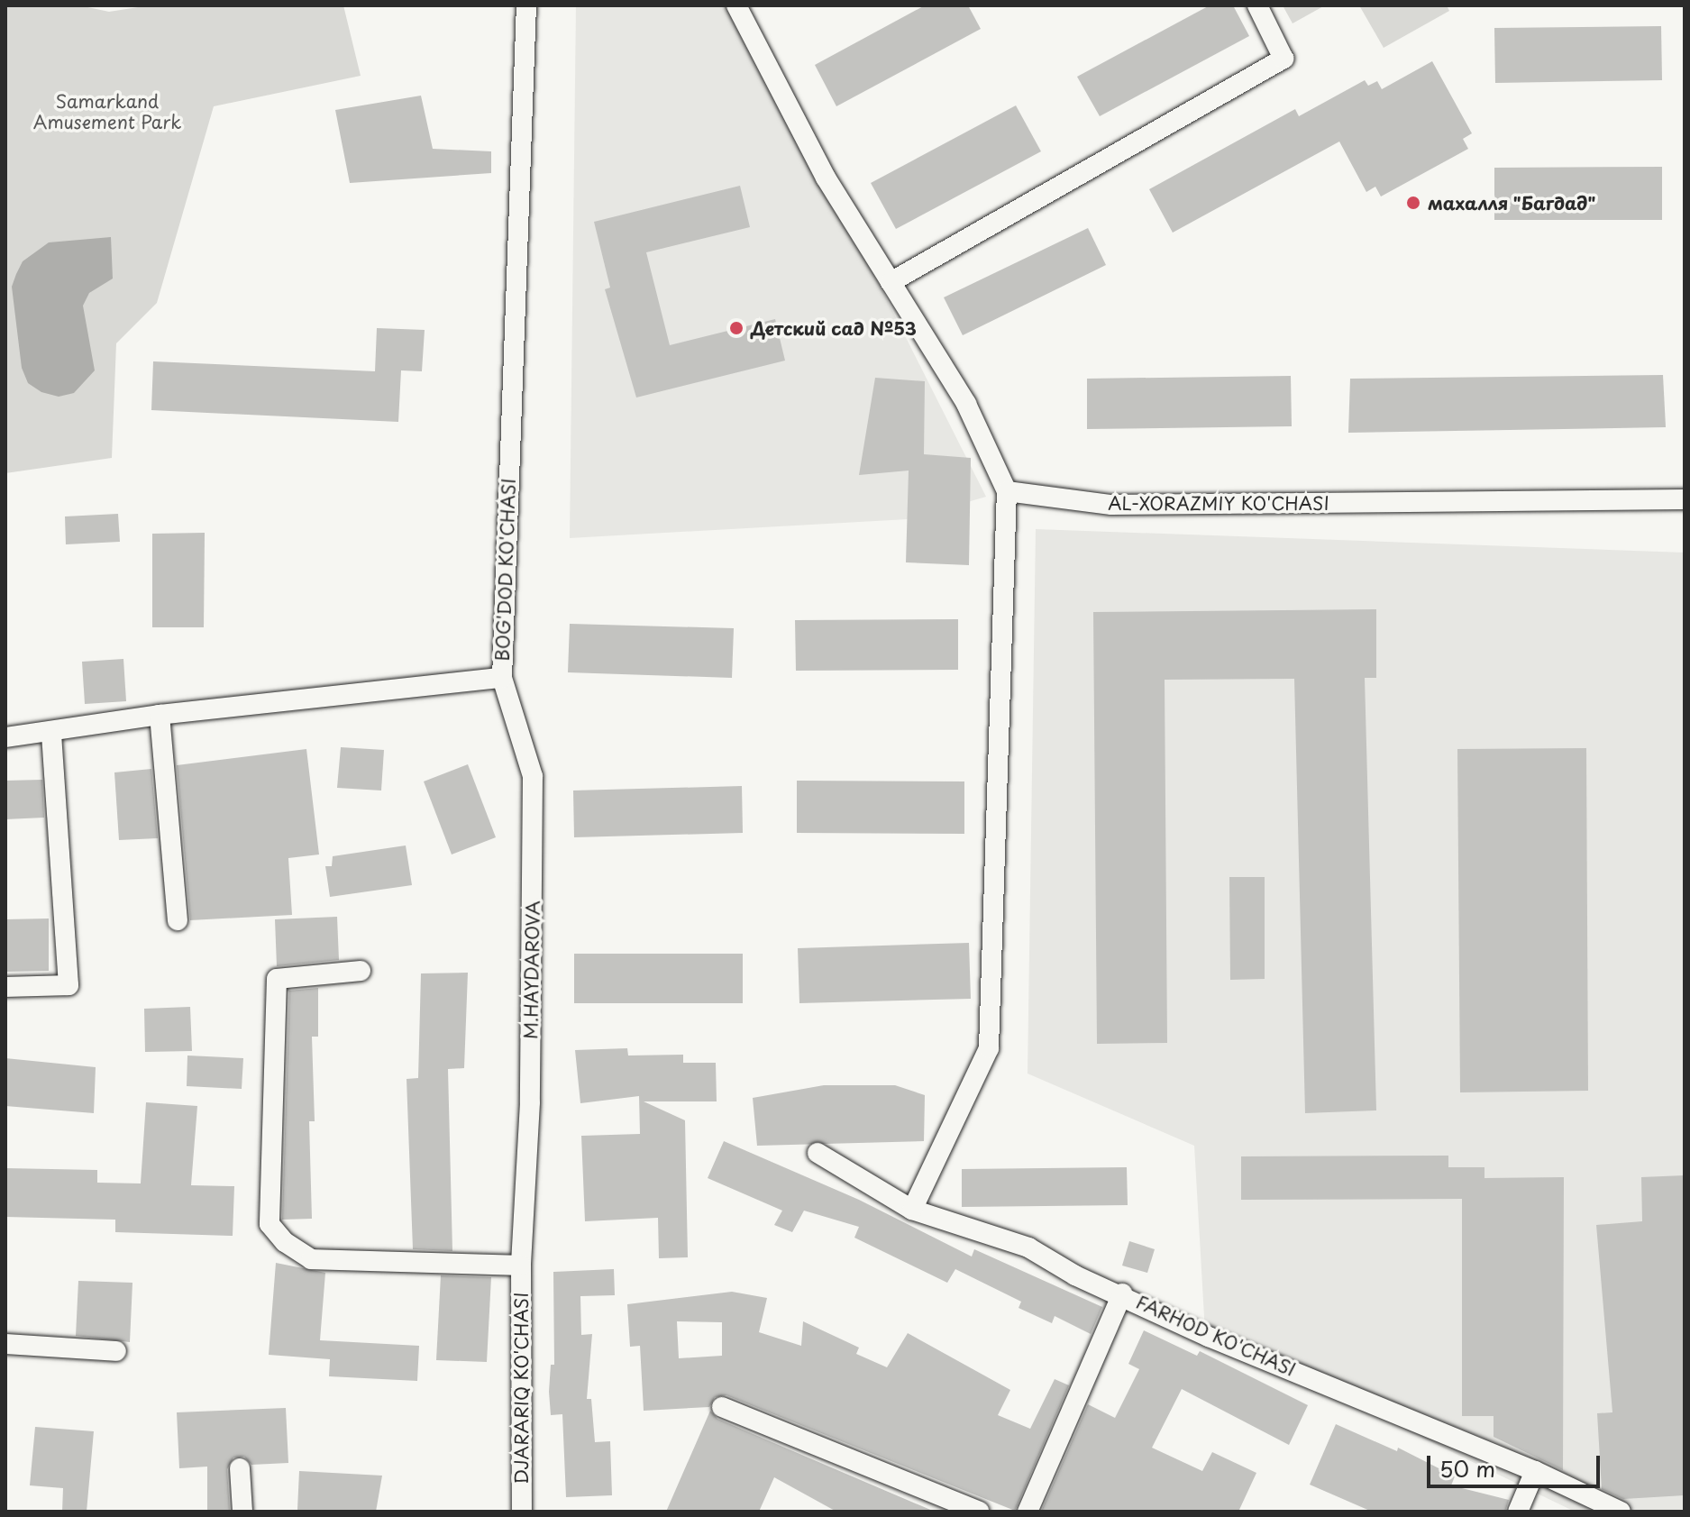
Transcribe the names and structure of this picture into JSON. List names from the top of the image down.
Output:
{
  "streets": {
    "street": [
      "AL-XORAZMIY KO'CHASI",
      "BOG'DOD KO'CHASI",
      "M.HAYDAROVA",
      "FARHOD KO'CHASI",
      "DJARARIQ KO'CHASI"
    ]
  },
  "crossings": [
    ["BOG'DOD KO'CHASI", "M.HAYDAROVA"],
    ["M.HAYDAROVA", "DJARARIQ KO'CHASI"]
  ],
  "parks": ["Samarkand Amusement Park"],
  "places": ["махалля \"Багдад\"", "Детский сад №53"],
  "scale_bar": "50 m"
}
